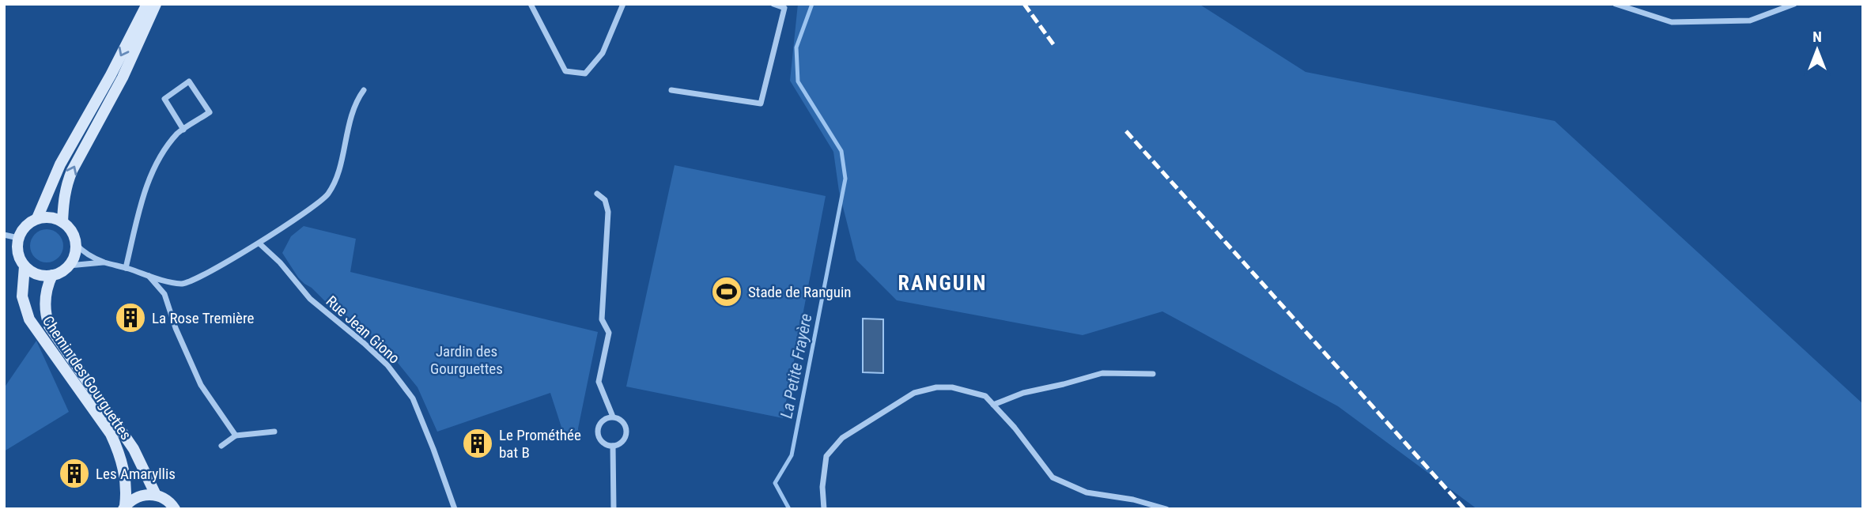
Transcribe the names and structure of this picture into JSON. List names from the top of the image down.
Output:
{
  "streets": {
    "main road": ["Chemin des Gourguettes"],
    "street": ["Rue Jean Giono"]
  },
  "districts": ["RANGUIN"],
  "water": ["La Petite Frayère"],
  "parks": ["Jardin des Gourguettes"],
  "places": {
    "sports": ["Stade de Ranguin"],
    "building": ["La Rose Tremière", "Le Prométhée bat B", "Les Amaryllis"]
  },
  "north": "top"
}
